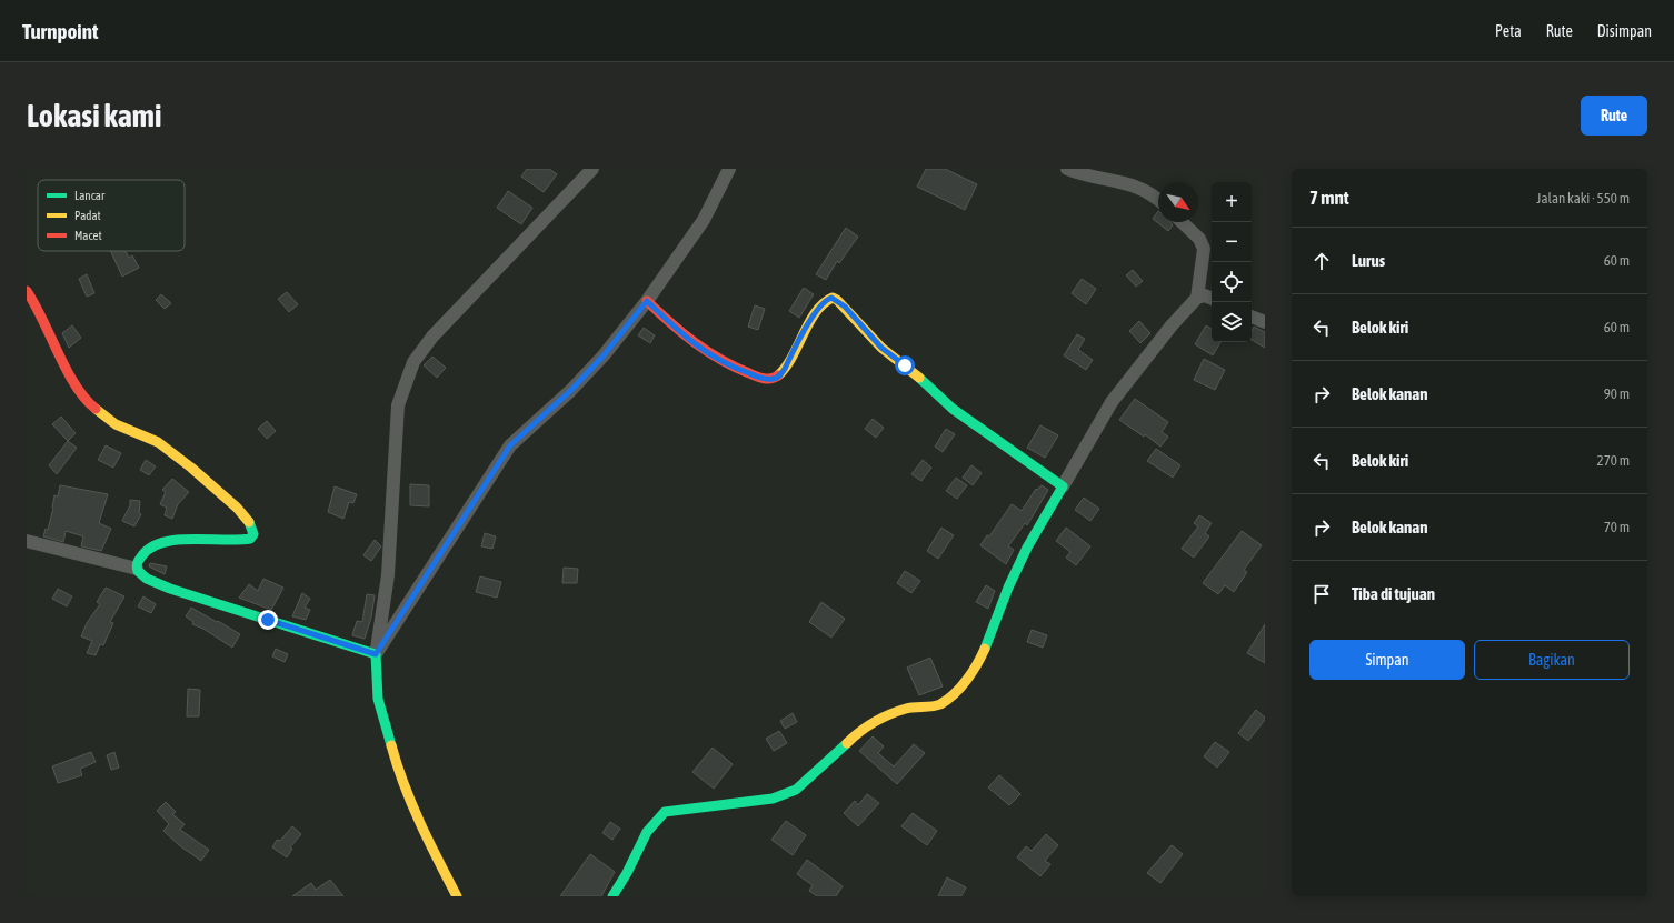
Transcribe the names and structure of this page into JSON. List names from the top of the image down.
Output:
{
  "legend": ["Lancar", "Padat", "Macet"],
  "north": "bottom right",
  "page": {
    "header": "Turnpoint",
    "nav": ["Peta", "Rute", "Disimpan"],
    "buttons": [
      "Rute",
      ["Simpan", "Bagikan"]
    ],
    "title": "Lokasi kami",
    "heading": ["7 mnt", "Jalan kaki · 550 m"],
    "map_buttons": ["+", "−"],
    "list": [
      ["Lurus", "60 m"],
      ["Belok kiri", "60 m"],
      ["Belok kanan", "90 m"],
      ["Belok kiri", "270 m"],
      ["Belok kanan", "70 m"],
      "Tiba di tujuan"
    ]
  }
}
